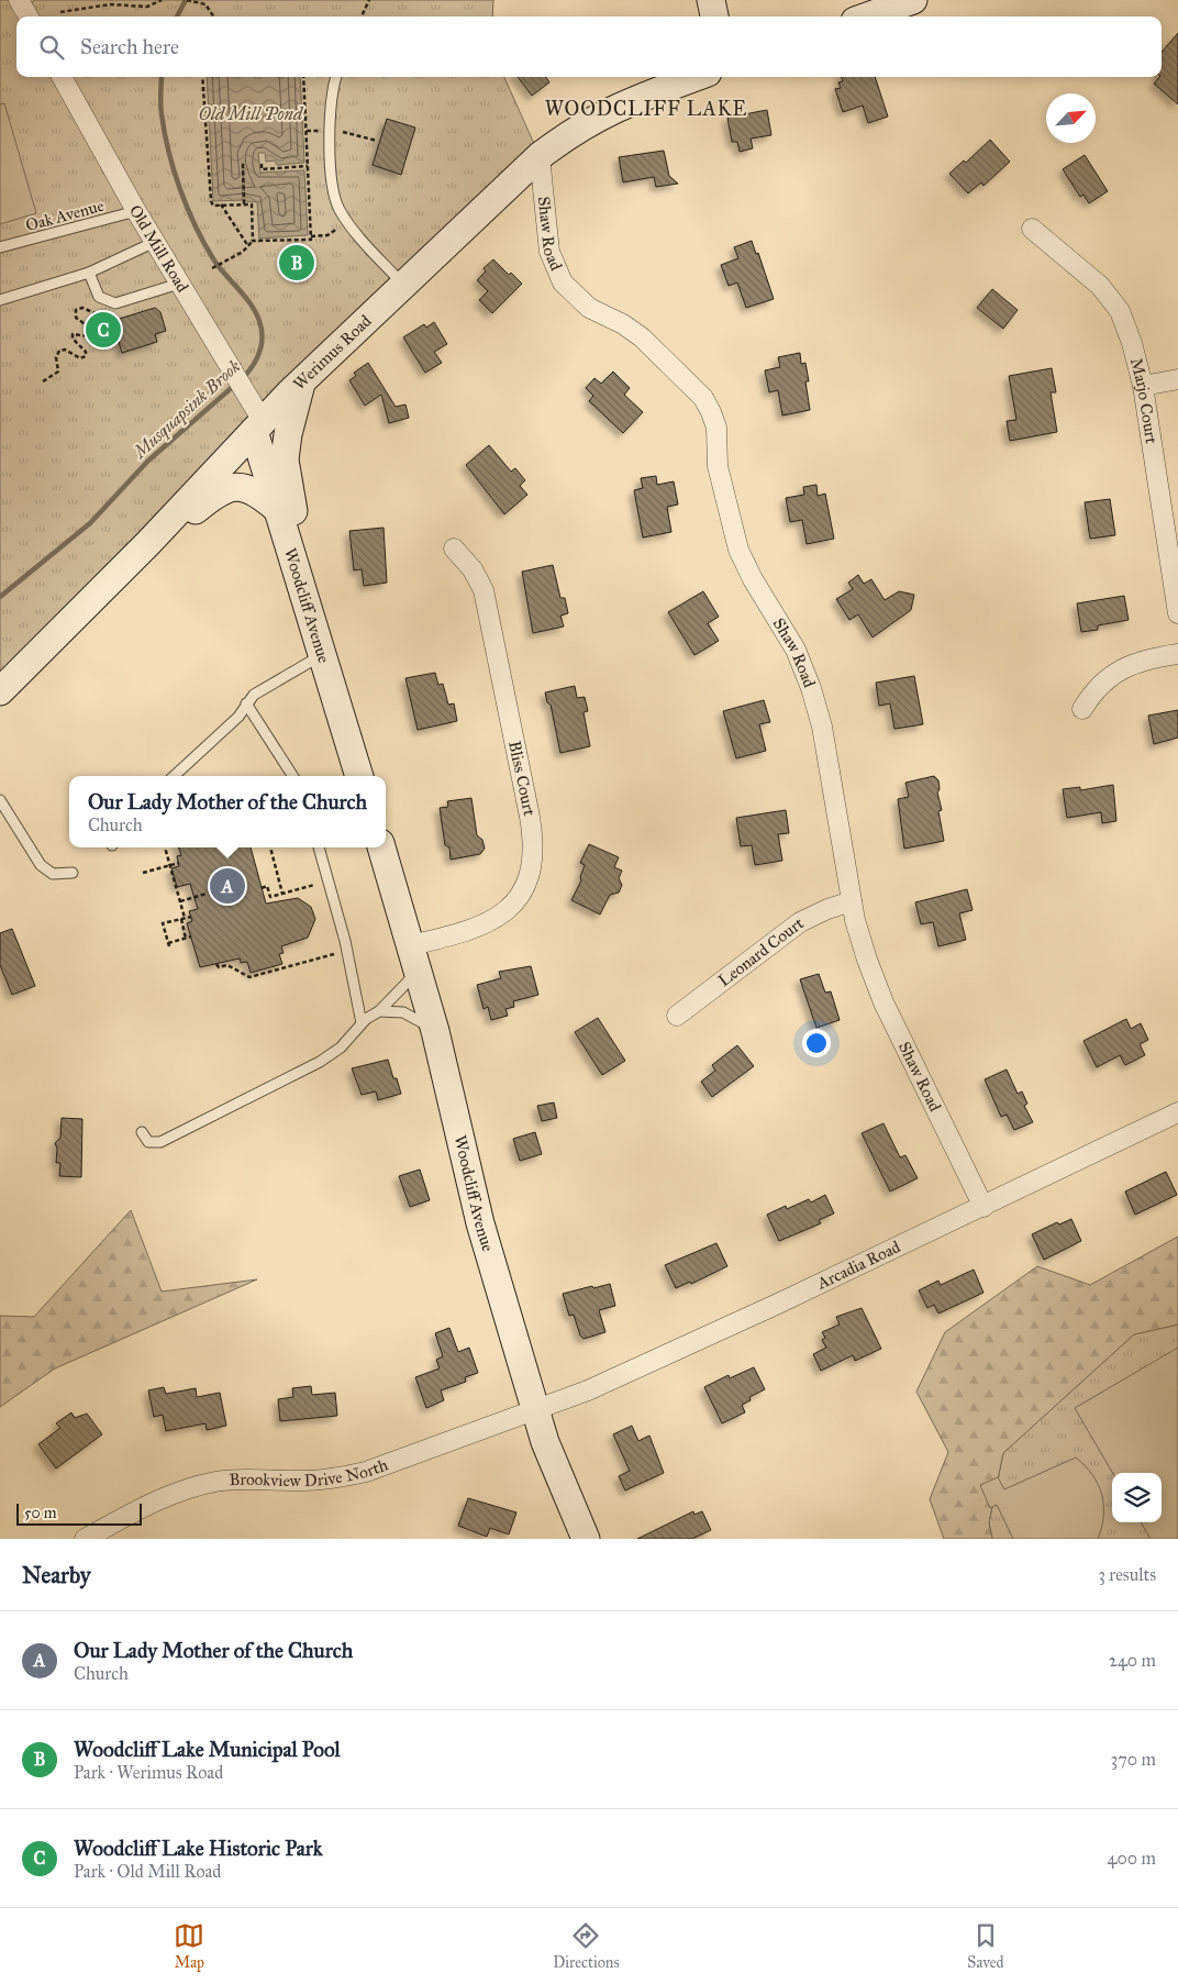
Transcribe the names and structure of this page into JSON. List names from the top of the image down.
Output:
{
  "streets": {
    "main road": ["Werimus Road", "Woodcliff Avenue"],
    "street": [
      "Shaw Road",
      "Old Mill Road",
      "Marjo Court",
      "Bliss Court",
      "Leonard Court",
      "Arcadia Road",
      "Brookview Drive North"
    ],
    "lane": ["Oak Avenue"]
  },
  "crossings": [
    ["Oak Avenue", "Old Mill Road"],
    ["Shaw Road", "Werimus Road"],
    ["Shaw Road", "Leonard Court"],
    ["Shaw Road", "Arcadia Road"],
    ["Old Mill Road", "Werimus Road"],
    ["Old Mill Road", "Woodcliff Avenue"],
    ["Werimus Road", "Woodcliff Avenue"],
    ["Woodcliff Avenue", "Bliss Court"],
    ["Woodcliff Avenue", "Arcadia Road"],
    ["Woodcliff Avenue", "Brookview Drive North"],
    ["Arcadia Road", "Brookview Drive North"]
  ],
  "districts": ["WOODCLIFF LAKE"],
  "water": ["Old Mill Pond", "Musquapsink Brook"],
  "scale_bar": "50 m",
  "north": "top right",
  "page": {
    "search": "Search here",
    "pins": ["B", "C", "A"],
    "popup": ["Our Lady Mother of the Church", "Church"],
    "scale": "50 m",
    "heading": ["Nearby", "3 results"],
    "list": [
      {
        "mark": "A",
        "name": "Our Lady Mother of the Church",
        "note": "Church",
        "value": "240 m"
      },
      {
        "mark": "B",
        "name": "Woodcliff Lake Municipal Pool",
        "note": "Park · Werimus Road",
        "value": "370 m"
      },
      {
        "mark": "C",
        "name": "Woodcliff Lake Historic Park",
        "note": "Park · Old Mill Road",
        "value": "400 m"
      }
    ],
    "nav": ["Map", "Directions", "Saved"]
  }
}
